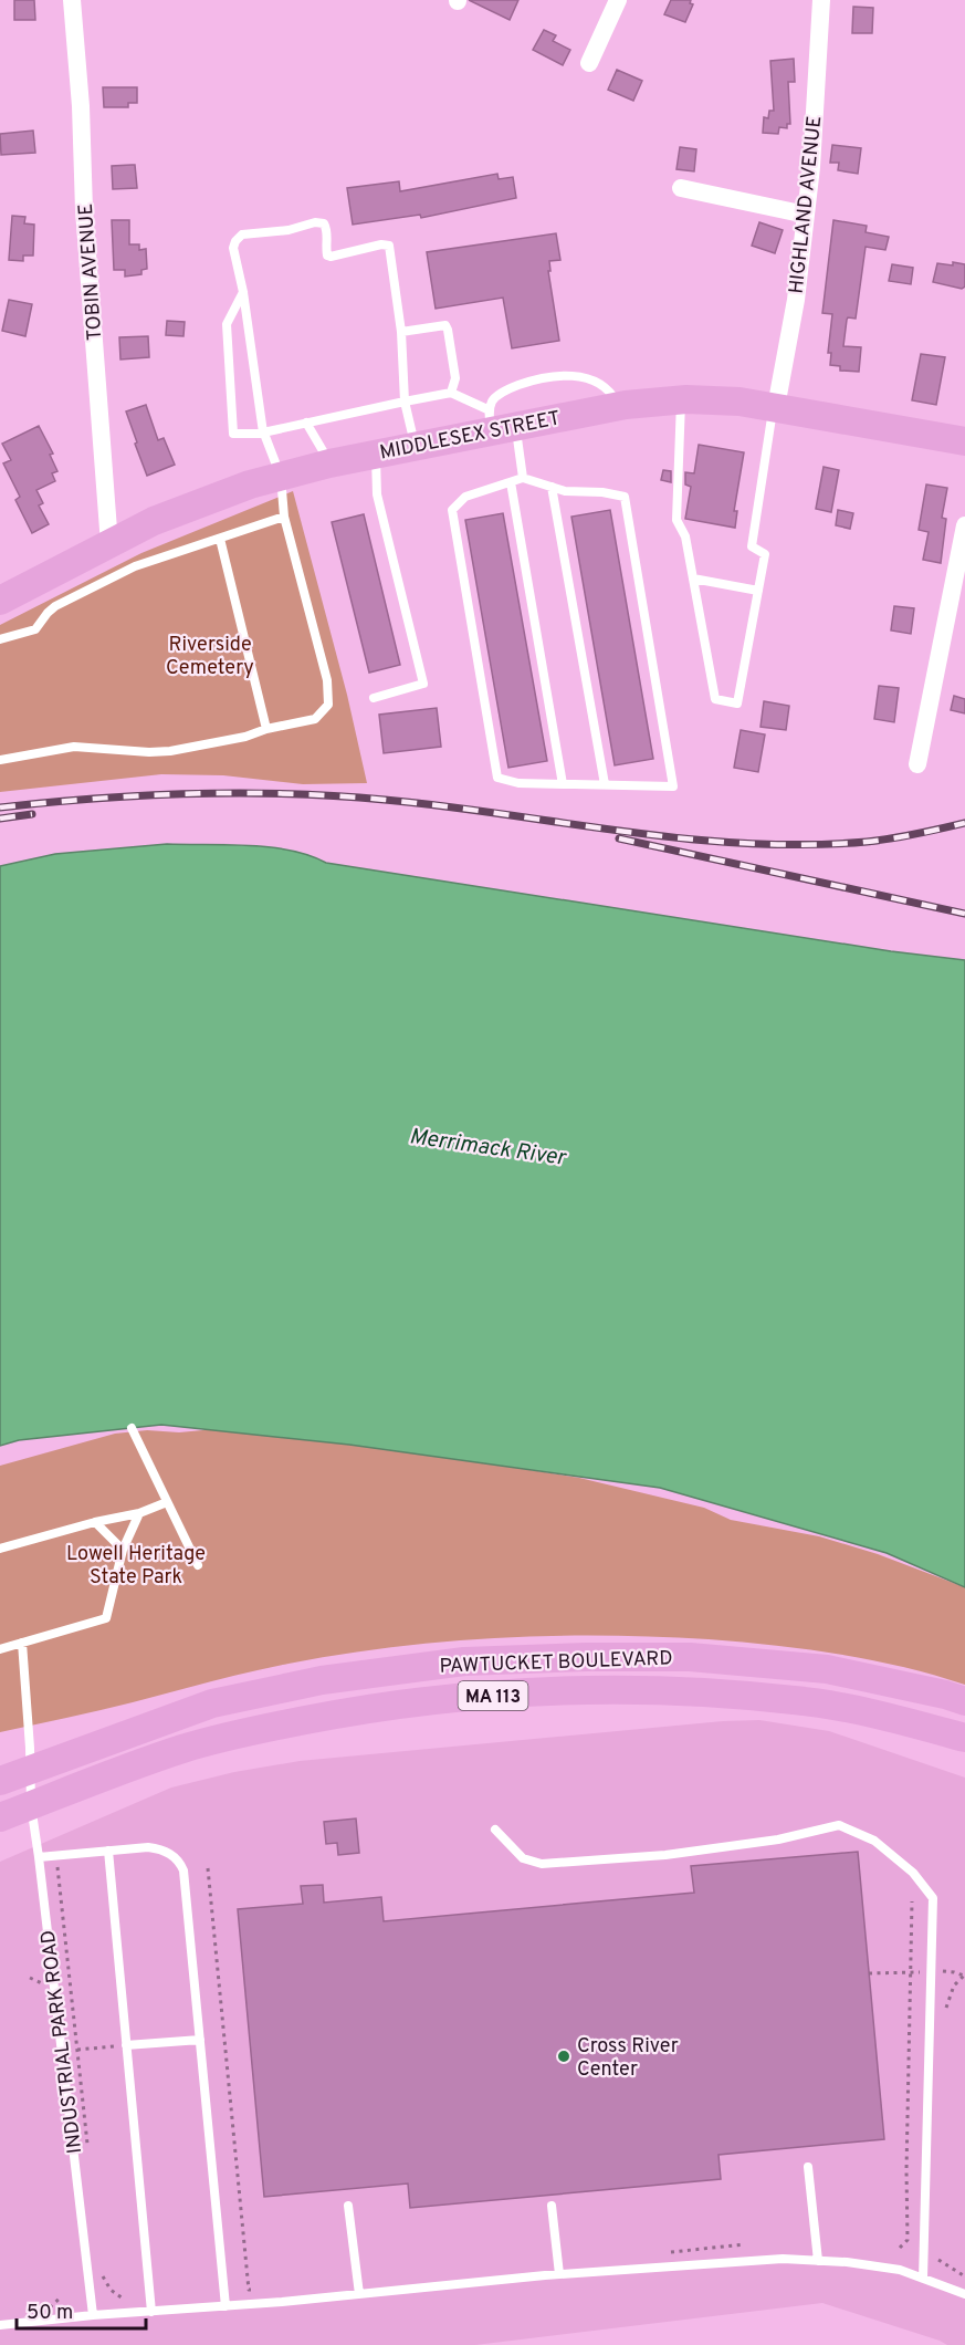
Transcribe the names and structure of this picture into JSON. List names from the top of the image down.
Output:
{
  "streets": {
    "main road": ["MIDDLESEX STREET", "PAWTUCKET BOULEVARD", "MA 113"],
    "street": ["HIGHLAND AVENUE", "TOBIN AVENUE"],
    "lane": ["INDUSTRIAL PARK ROAD"]
  },
  "crossings": [
    ["HIGHLAND AVENUE", "MIDDLESEX STREET"],
    ["TOBIN AVENUE", "MIDDLESEX STREET"],
    ["PAWTUCKET BOULEVARD", "INDUSTRIAL PARK ROAD"]
  ],
  "water": ["Merrimack River"],
  "parks": ["Riverside Cemetery", "Lowell Heritage State Park"],
  "places": ["Cross River Center"],
  "scale_bar": "50 m"
}
